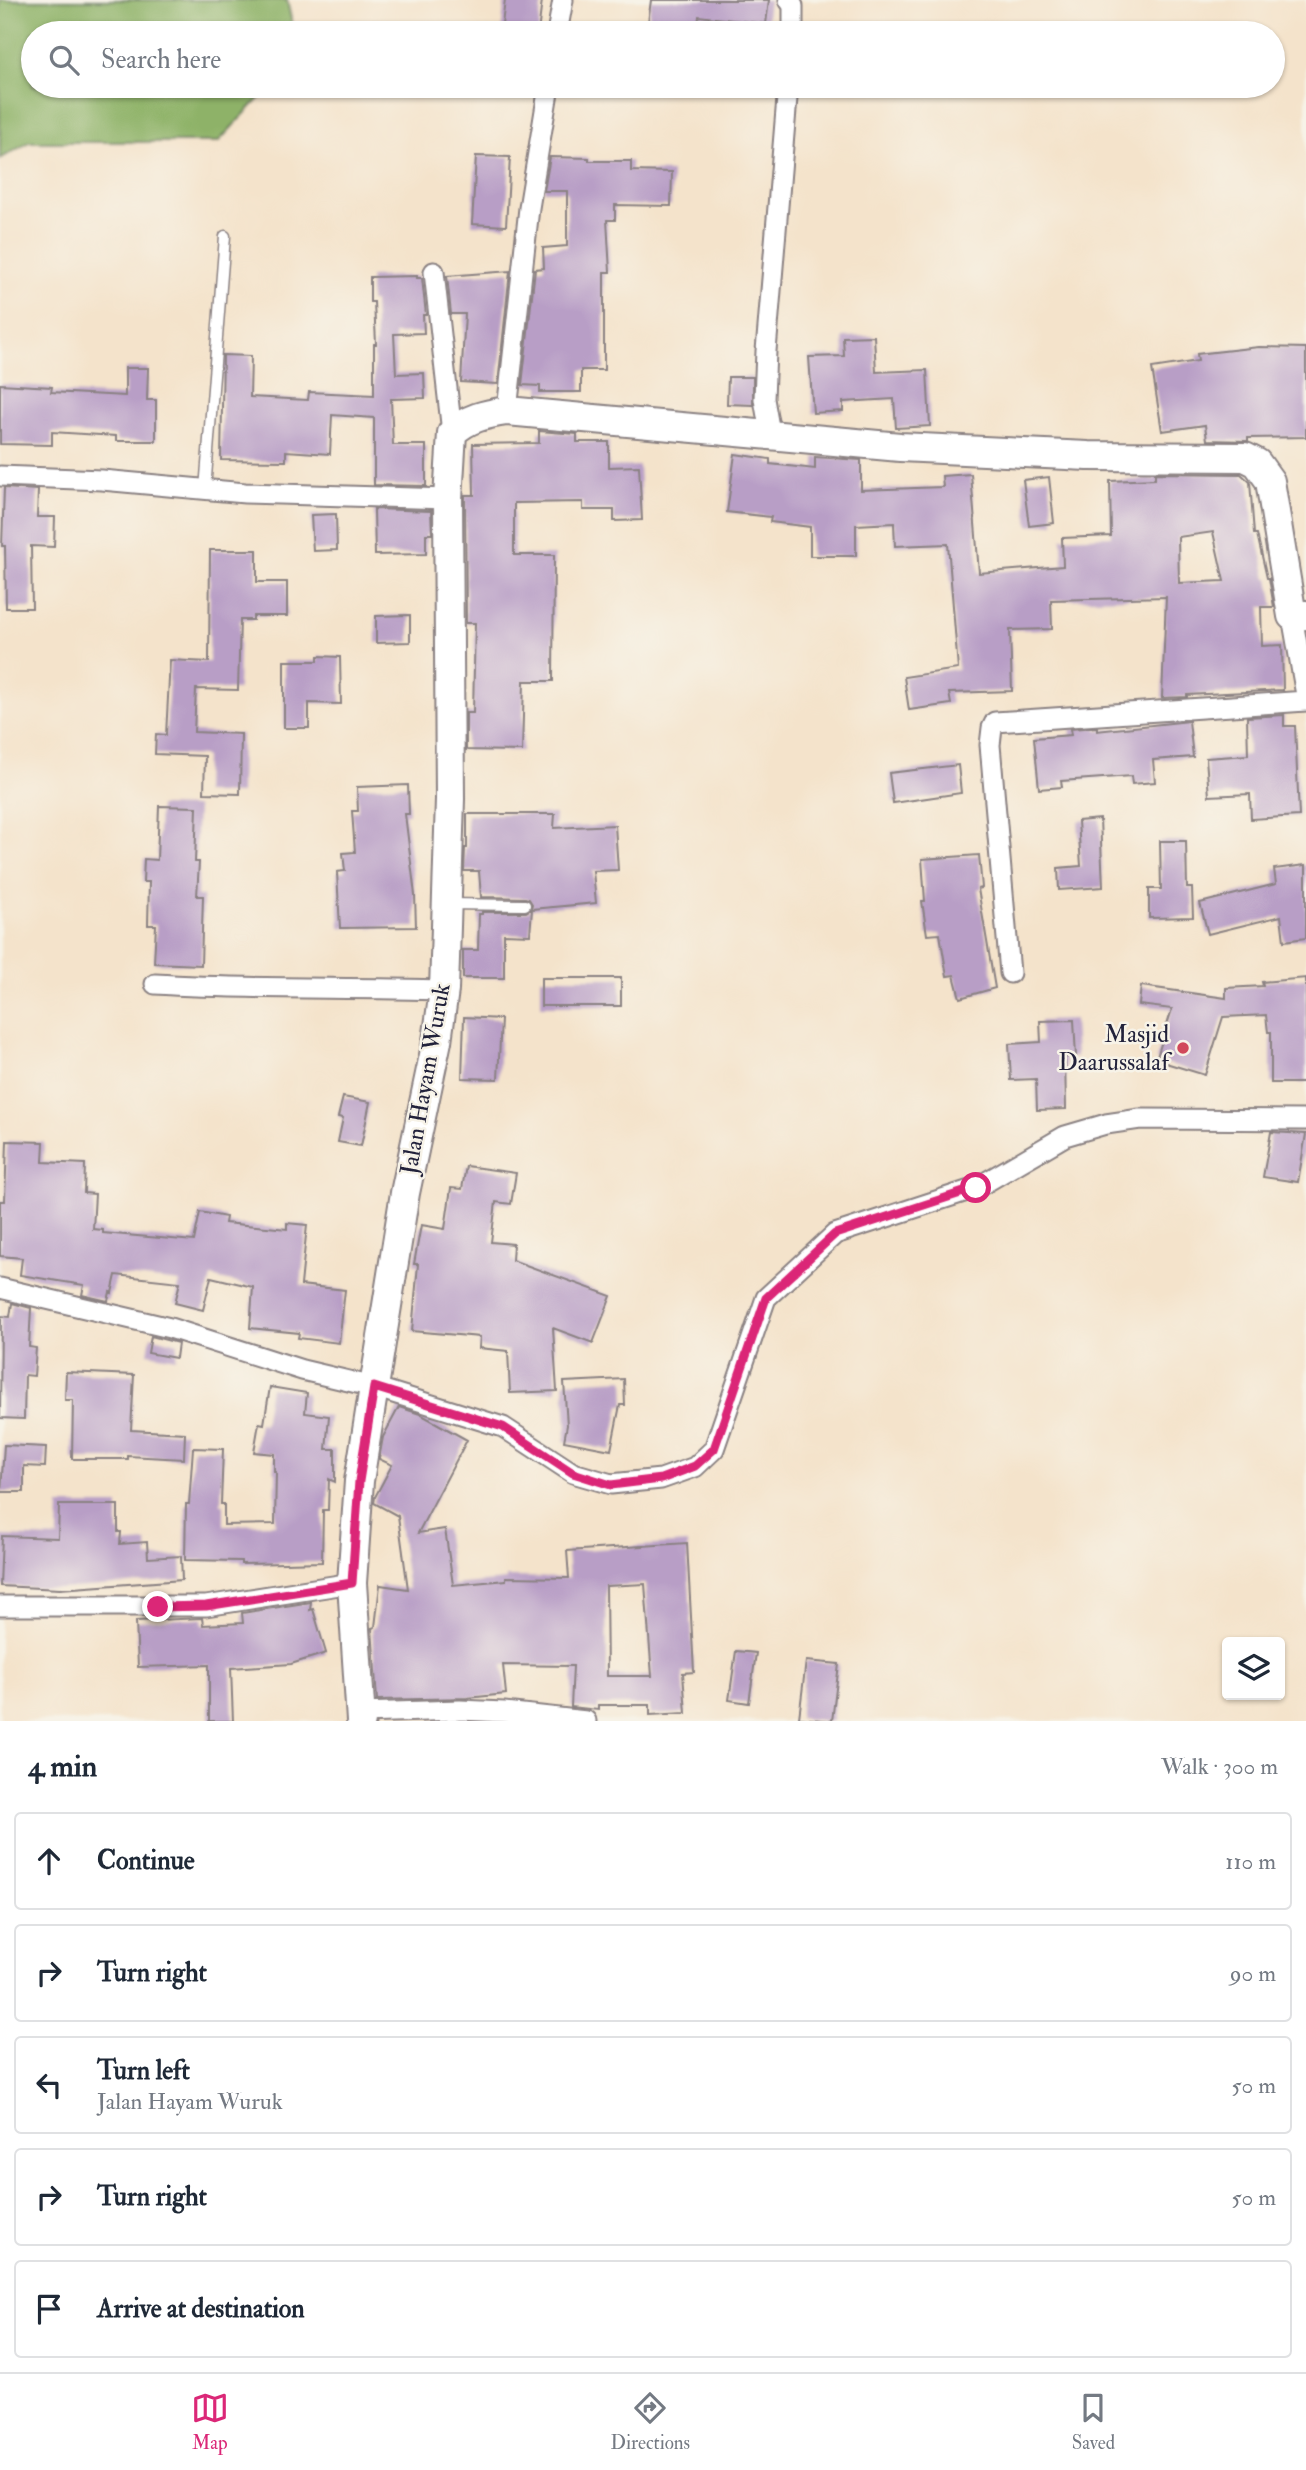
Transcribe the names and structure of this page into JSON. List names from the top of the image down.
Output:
{
  "streets": {
    "street": ["Jalan Hayam Wuruk"]
  },
  "places": ["Masjid Daarussalaf"],
  "page": {
    "search": "Search here",
    "heading": ["4 min", "Walk · 300 m"],
    "list": [
      ["Continue", "110 m"],
      ["Turn right", "90 m"],
      ["Turn left", "Jalan Hayam Wuruk", "50 m"],
      ["Turn right", "50 m"],
      "Arrive at destination"
    ],
    "nav": ["Map", "Directions", "Saved"]
  }
}
